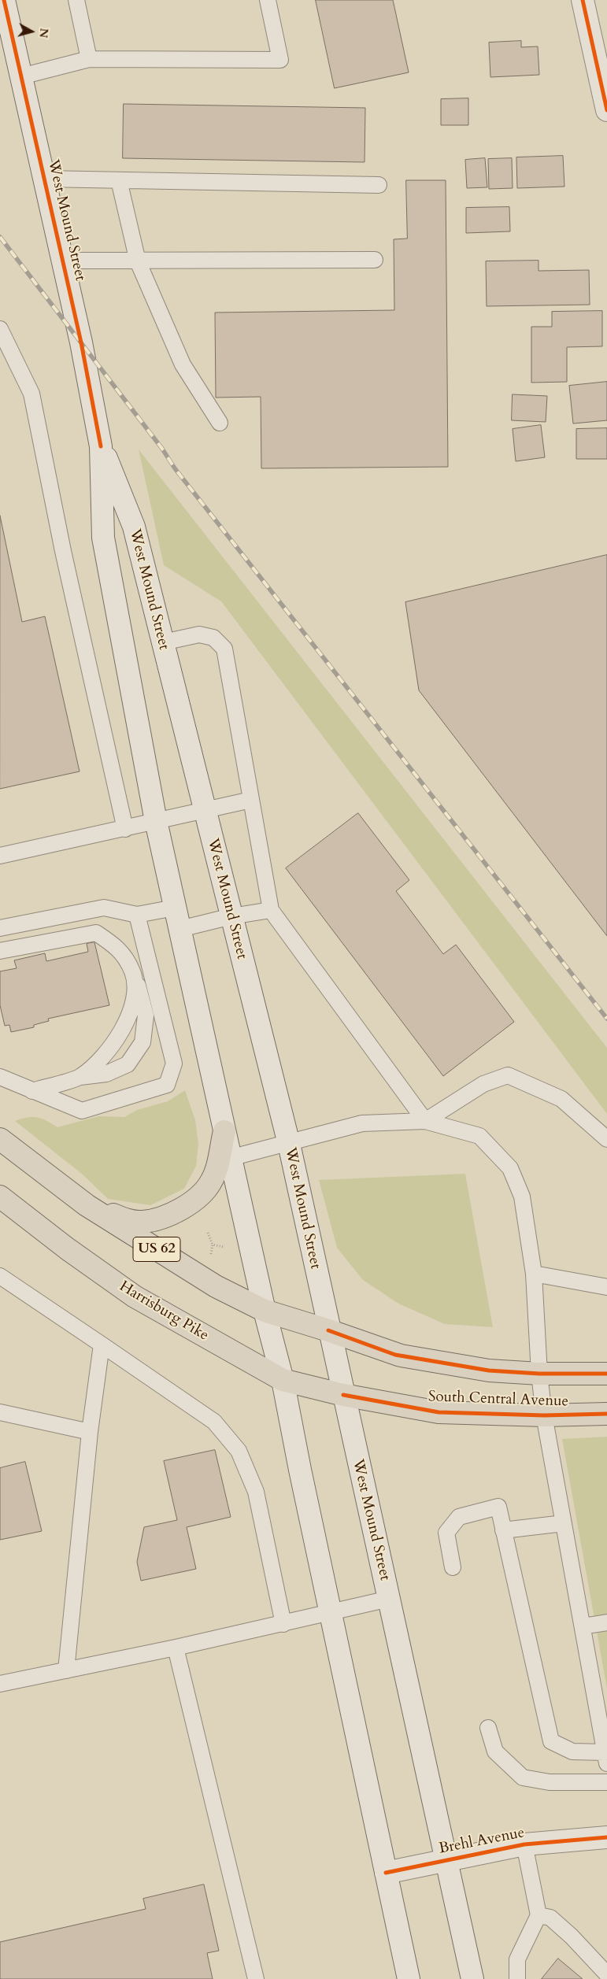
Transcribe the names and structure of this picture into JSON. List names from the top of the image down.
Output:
{
  "streets": {
    "main road": [
      "West Mound Street",
      "US 62",
      "Harrisburg Pike",
      "South Central Avenue",
      "Brehl Avenue"
    ]
  },
  "crossings": [
    ["West Mound Street", "US 62"],
    ["West Mound Street", "Harrisburg Pike"],
    ["West Mound Street", "South Central Avenue"],
    ["West Mound Street", "Brehl Avenue"],
    ["US 62", "South Central Avenue"],
    ["Harrisburg Pike", "South Central Avenue"]
  ],
  "north": "right"
}
